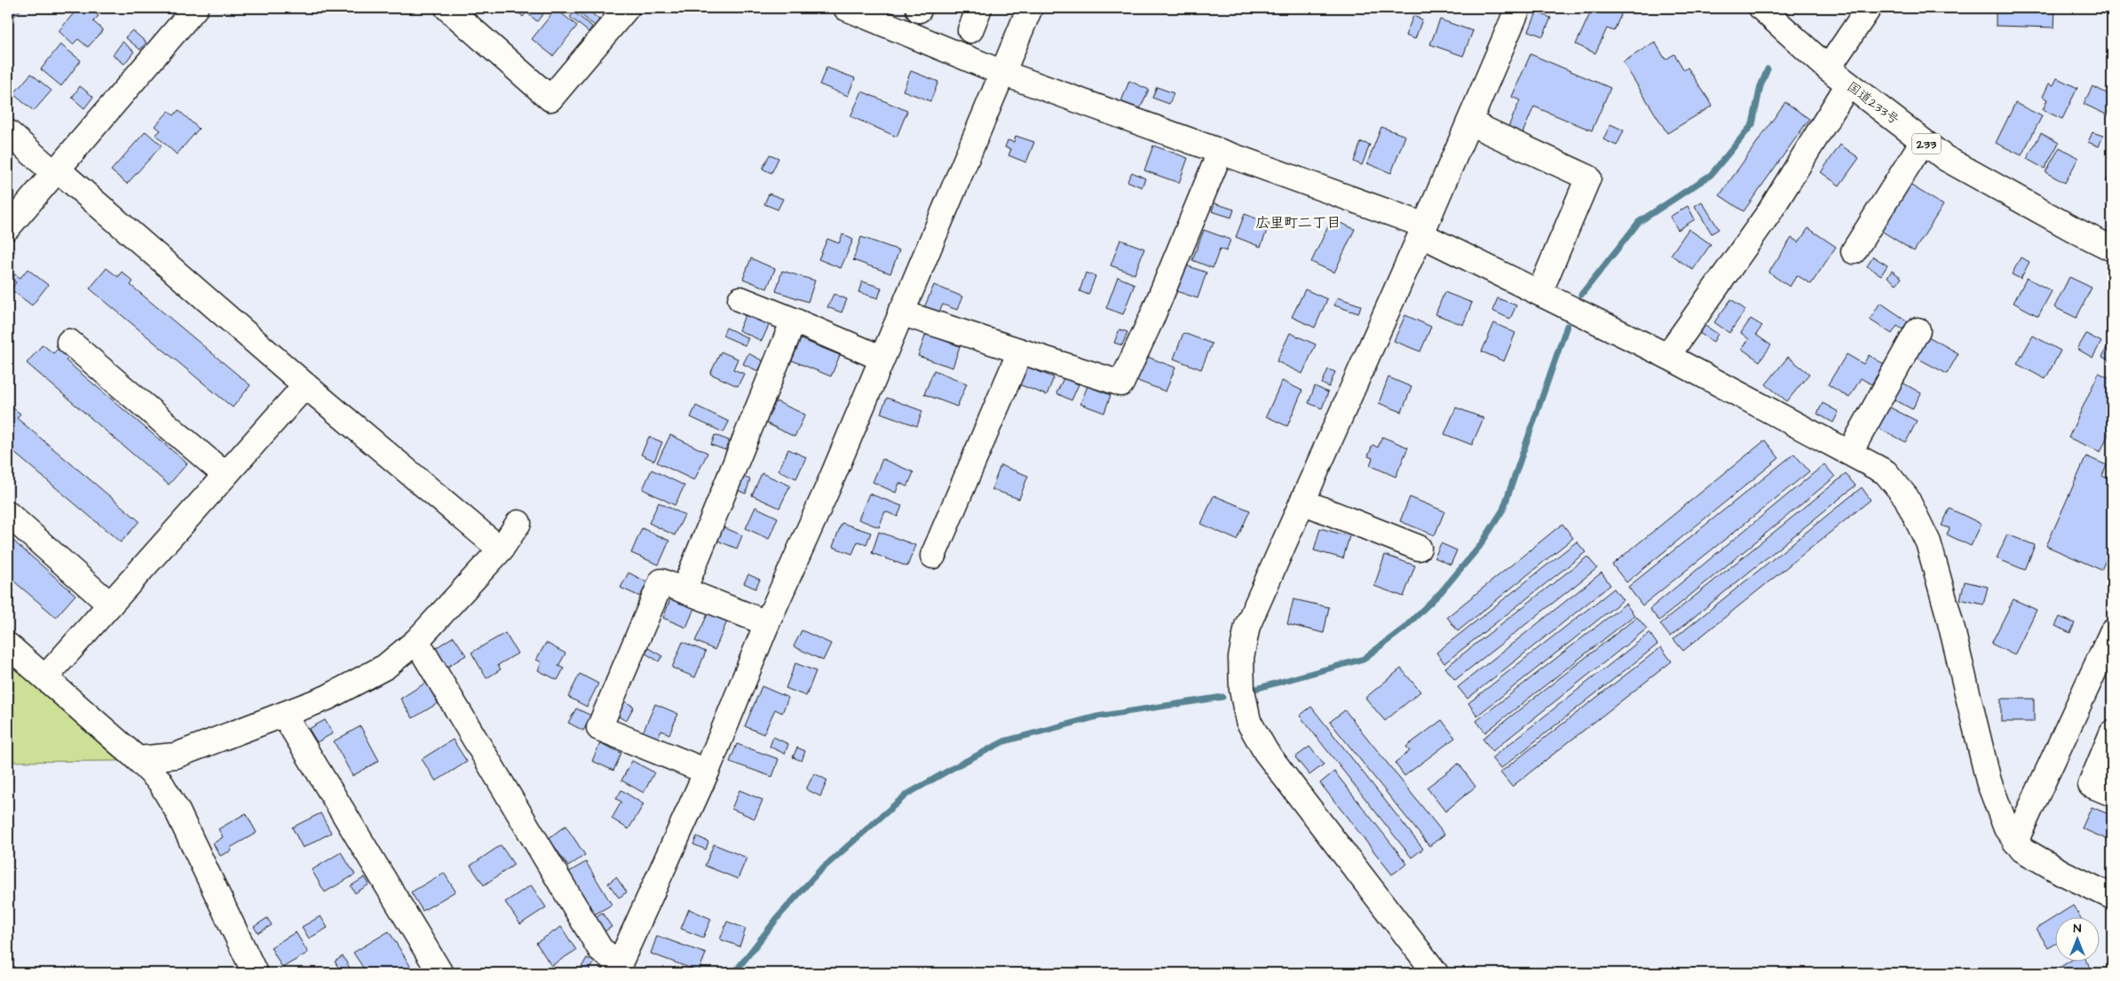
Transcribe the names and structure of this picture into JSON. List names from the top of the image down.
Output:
{
  "streets": {
    "main road": ["国道233号", "233"]
  },
  "districts": ["広里町二丁目"],
  "north": "top"
}
